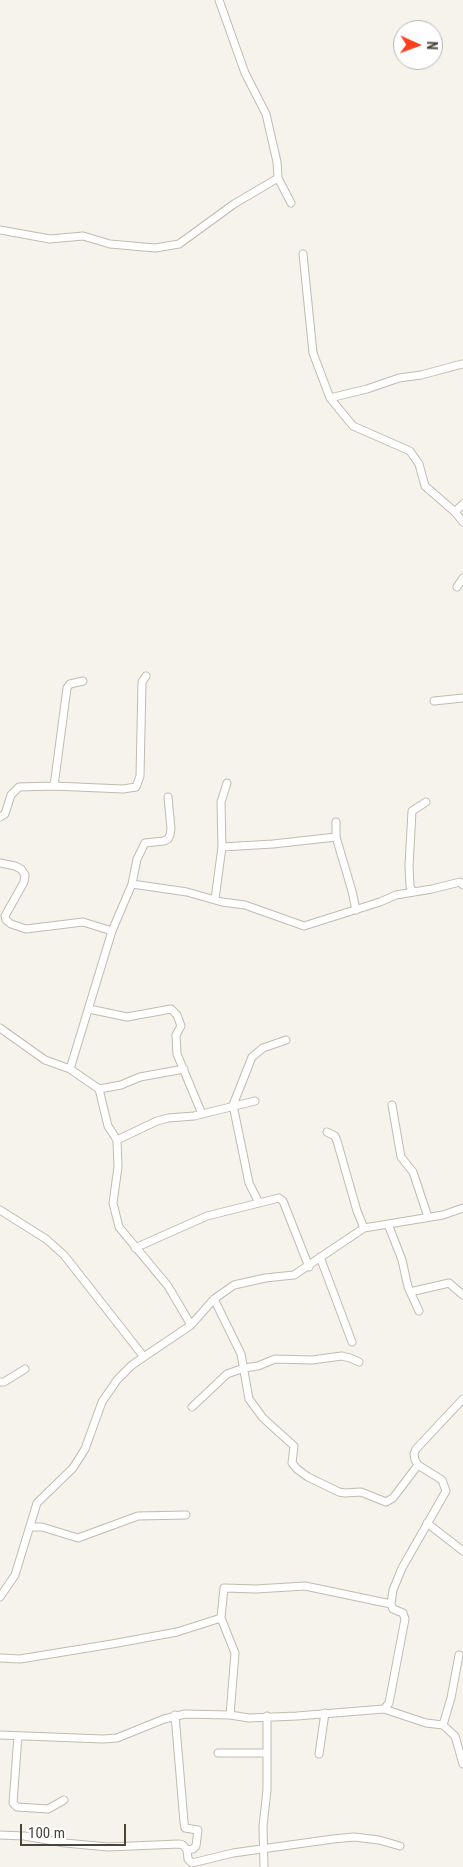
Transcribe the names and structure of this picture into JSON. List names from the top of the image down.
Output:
{
  "scale_bar": "100 m",
  "north": "right"
}
